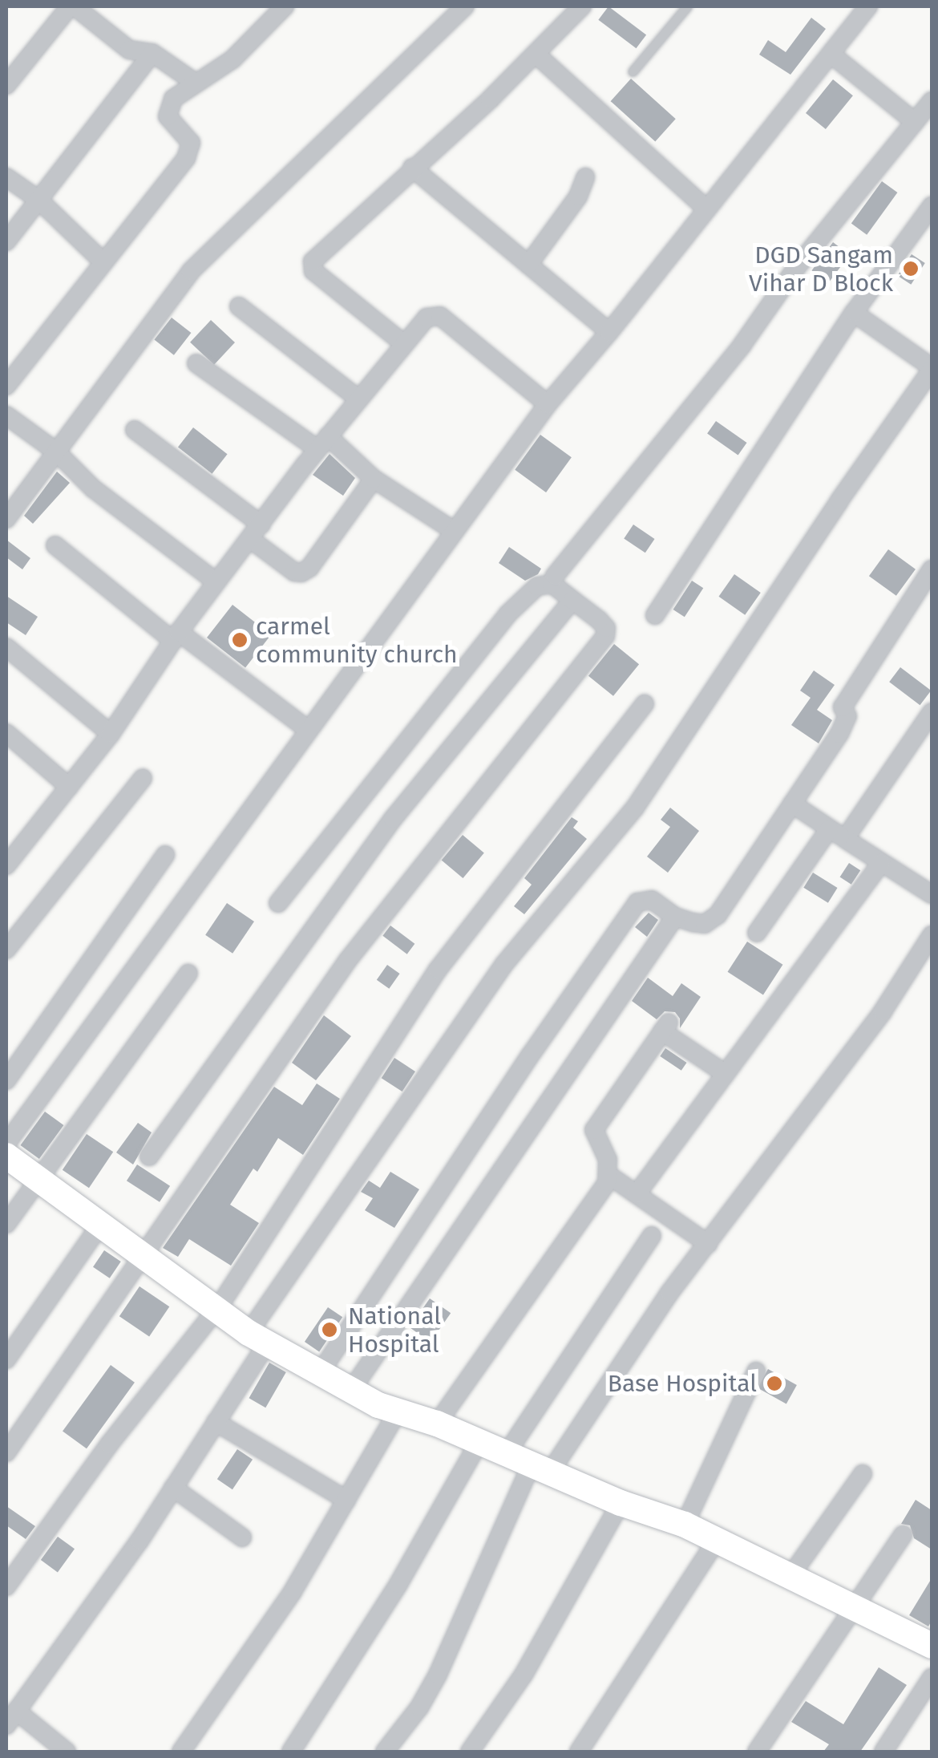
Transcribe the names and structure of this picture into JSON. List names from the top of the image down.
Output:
{
  "places": [
    "DGD Sangam Vihar D Block",
    "carmel community church",
    "National Hospital",
    "Base Hospital"
  ]
}
